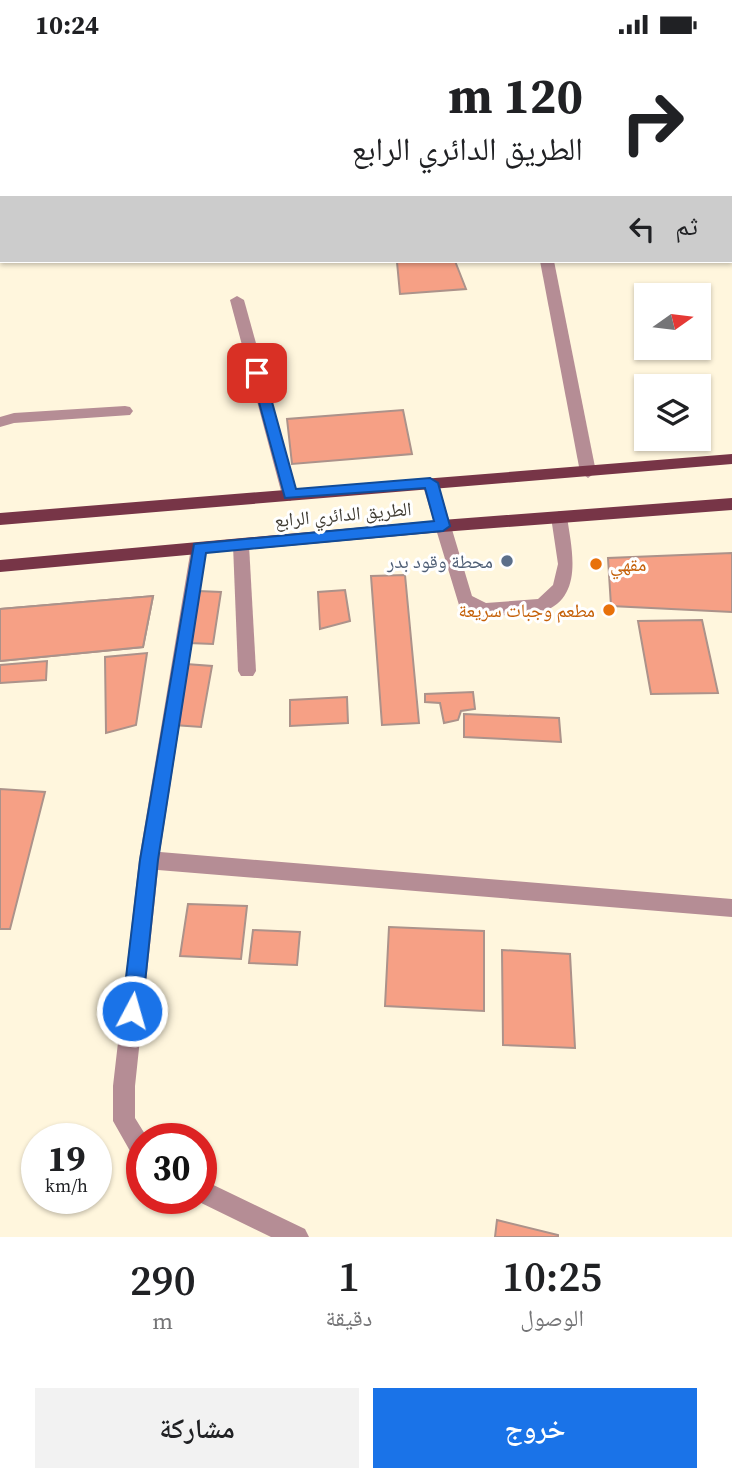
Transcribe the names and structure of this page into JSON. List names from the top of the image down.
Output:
{
  "streets": {
    "main road": ["الطريق الدائري الرابع"]
  },
  "places": ["محطة وقود بدر", "مقهي", "مطعم وجبات سريعة"],
  "north": "right",
  "page": {
    "status": "10:24",
    "turn": ["120 m", "الطريق الدائري الرابع"],
    "then": "ثم",
    "speed": "19 km/h",
    "limit": "30",
    "eta": [
      "10:25",
      "الوصول",
      "1",
      "دقيقة",
      "290",
      "m"
    ],
    "buttons": ["خروج", "مشاركة"]
  }
}
